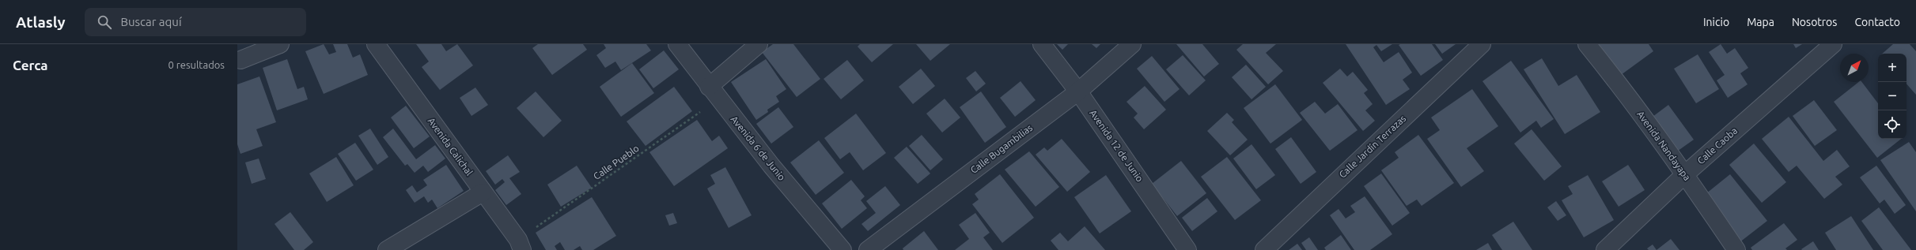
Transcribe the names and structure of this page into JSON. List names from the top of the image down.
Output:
{
  "streets": {
    "street": [
      "Avenida 12 de Junio",
      "Avenida Nandayapa",
      "Calle Caoba",
      "Avenida Calichal",
      "Calle Jardín Terrazas",
      "Avenida 6 de Junio",
      "Calle Bugambilias"
    ],
    "path": ["Calle Pueblo"]
  },
  "crossings": [
    ["Avenida 12 de Junio", "Calle Bugambilias"],
    ["Avenida Nandayapa", "Calle Caoba"],
    ["Avenida Calichal", "Calle Pueblo"],
    ["Avenida 6 de Junio", "Calle Pueblo"]
  ],
  "north": "top right",
  "page": {
    "header": "Atlasly",
    "search": "Buscar aquí",
    "nav": [
      "Inicio",
      "Mapa",
      "Nosotros",
      "Contacto"
    ],
    "heading": ["Cerca", "0 resultados"],
    "map_buttons": ["+", "−"]
  }
}
